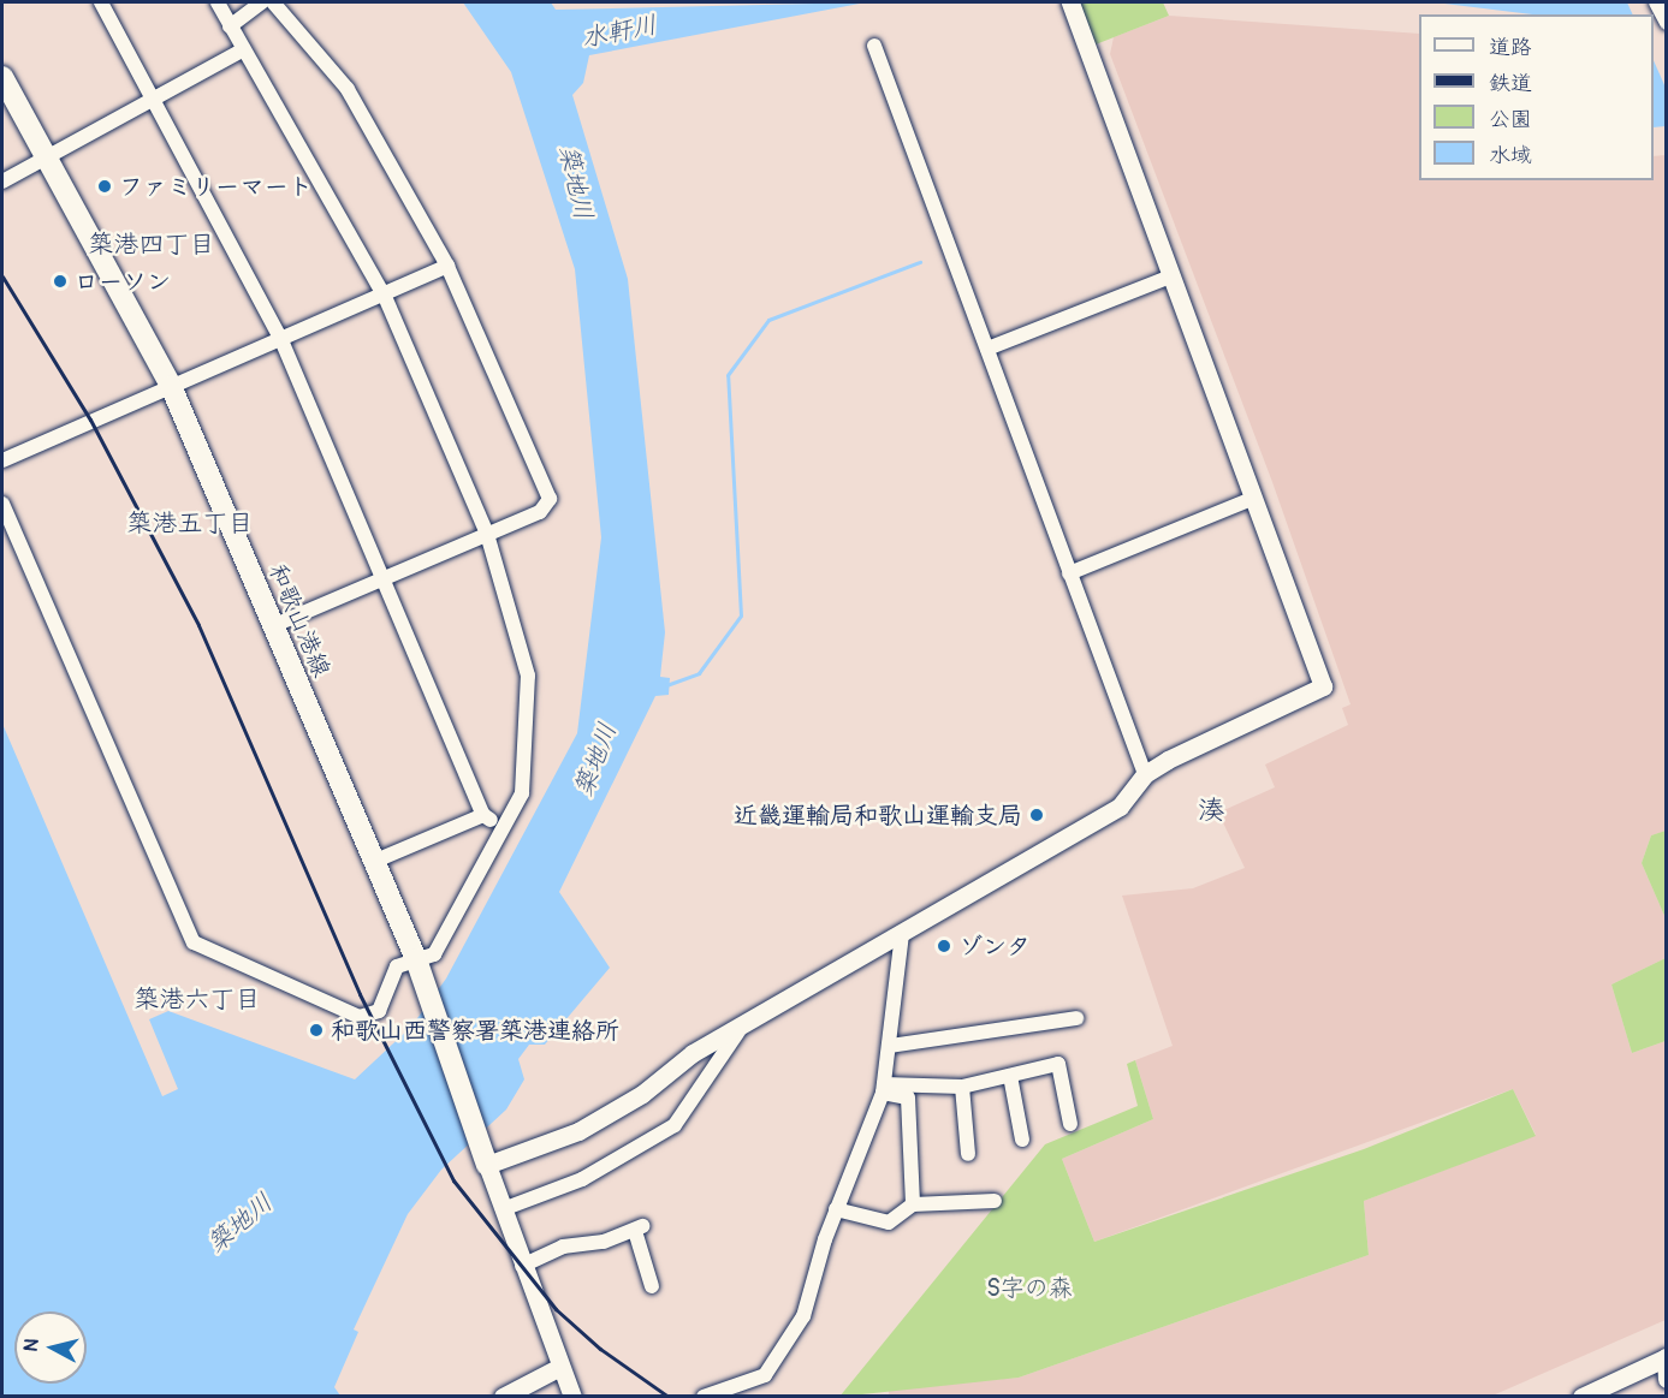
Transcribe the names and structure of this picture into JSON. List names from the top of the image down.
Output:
{
  "streets": {
    "main road": ["和歌山港線"]
  },
  "districts": [
    "築港四丁目",
    "築港五丁目",
    "湊",
    "築港六丁目"
  ],
  "water": ["水軒川", "築地川"],
  "parks": ["S字の森"],
  "places": [
    "ファミリーマート",
    "ローソン",
    "近畿運輸局和歌山運輸支局",
    "ゾンタ",
    "和歌山西警察署築港連絡所"
  ],
  "legend": [
    "道路",
    "鉄道",
    "公園",
    "水域"
  ],
  "north": "left"
}
